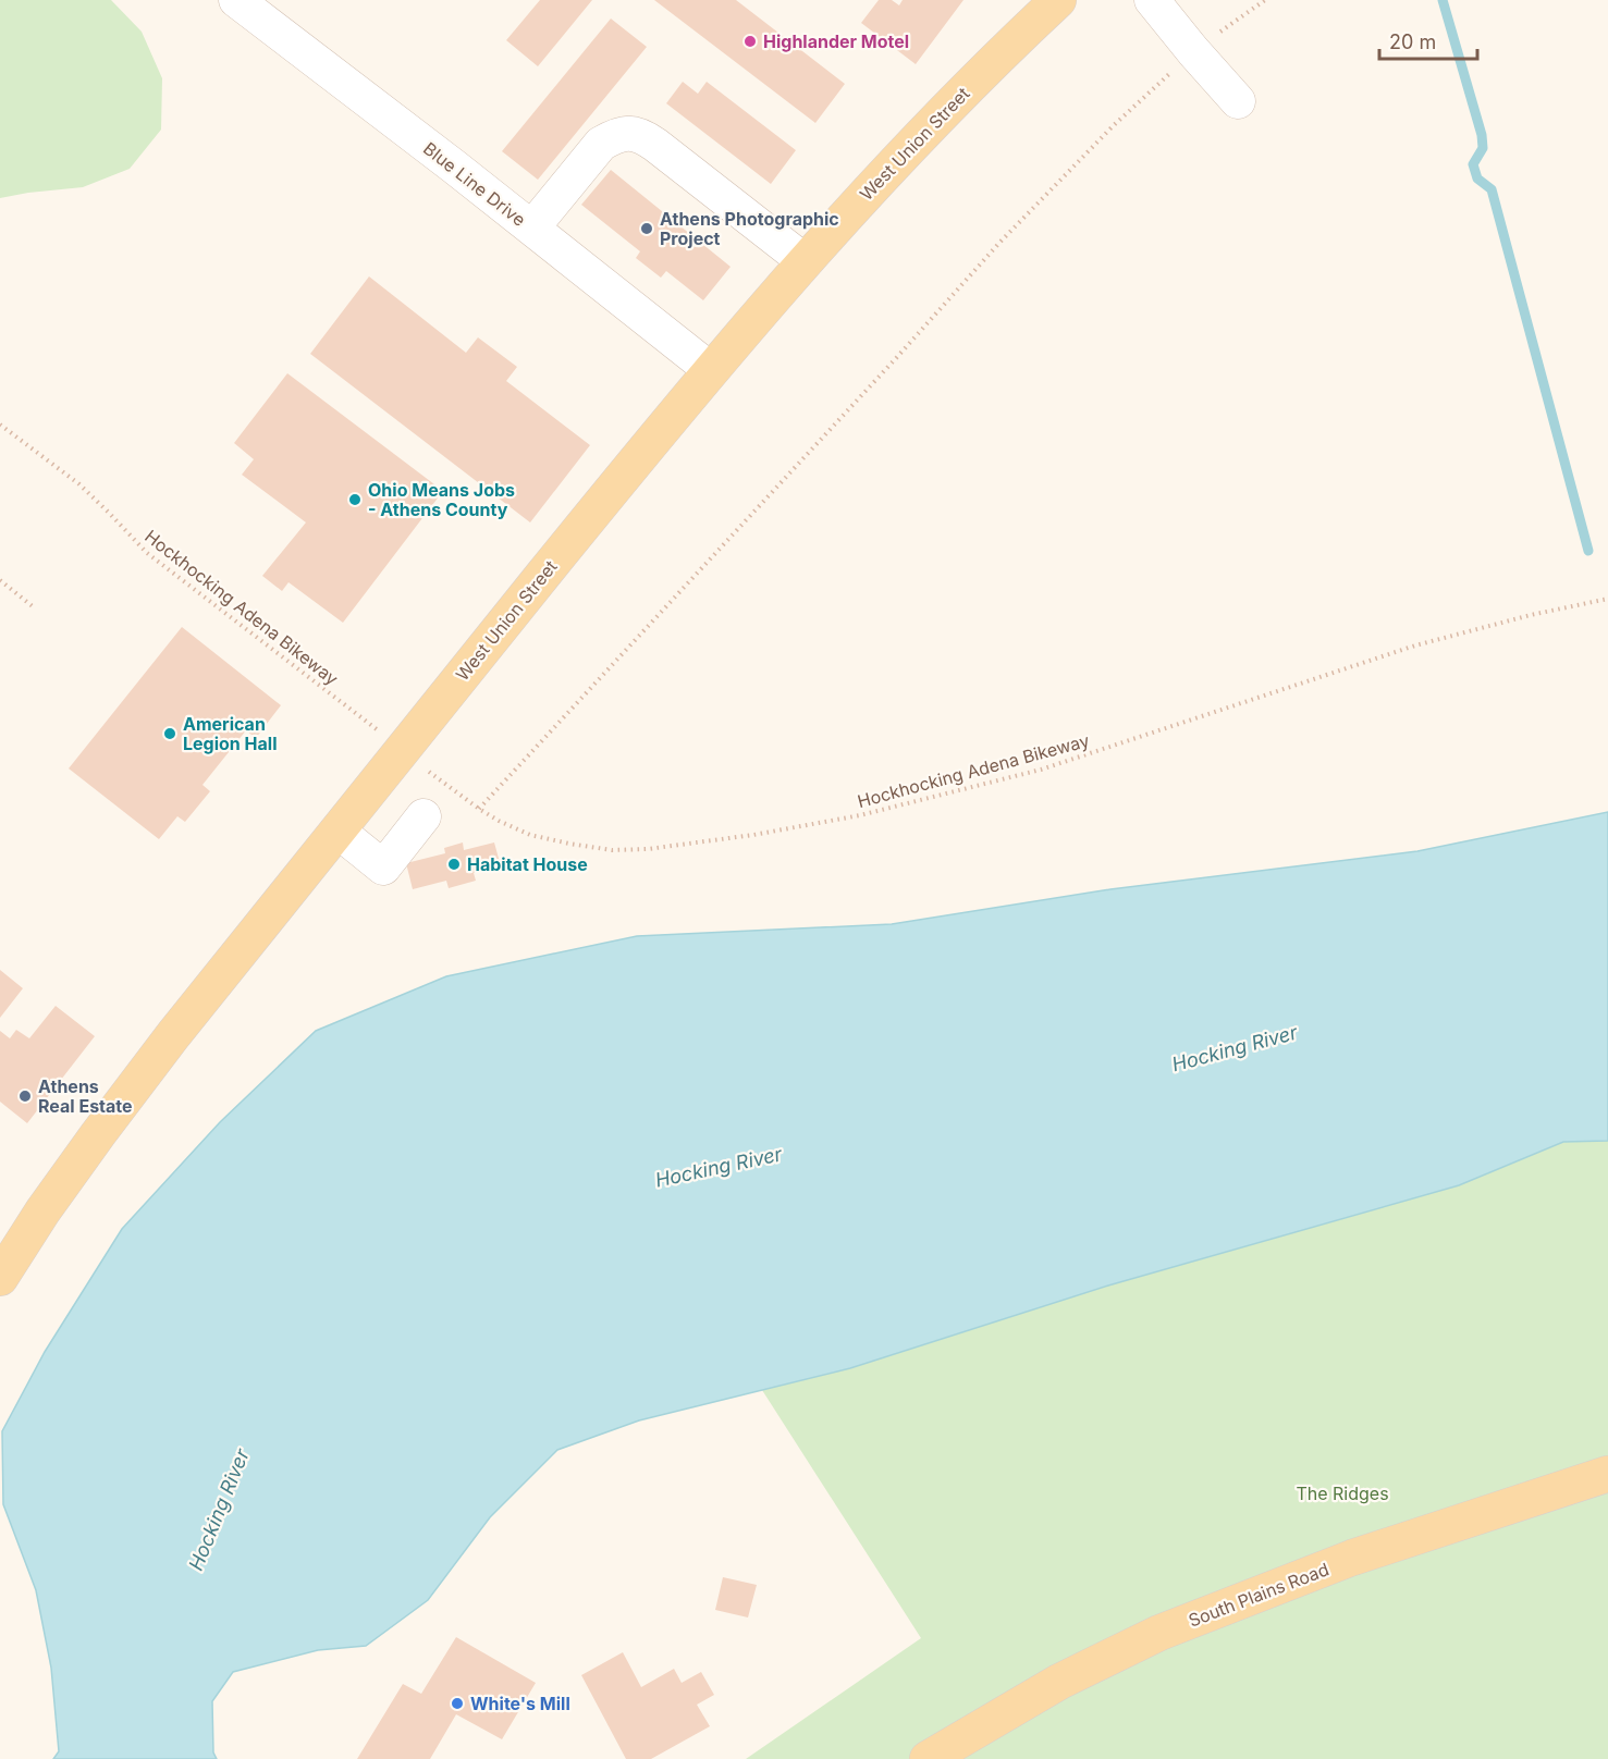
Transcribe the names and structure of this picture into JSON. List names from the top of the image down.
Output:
{
  "streets": {
    "main road": ["West Union Street", "South Plains Road"],
    "street": ["Blue Line Drive"],
    "path": ["Hockhocking Adena Bikeway"]
  },
  "crossings": [
    ["West Union Street", "Blue Line Drive"]
  ],
  "water": ["Hocking River"],
  "parks": ["The Ridges"],
  "places": [
    "Highlander Motel",
    "Athens Photographic Project",
    "Ohio Means Jobs - Athens County",
    "American Legion Hall",
    "Habitat House",
    "Athens Real Estate",
    "White's Mill"
  ],
  "scale_bar": "20 m"
}
